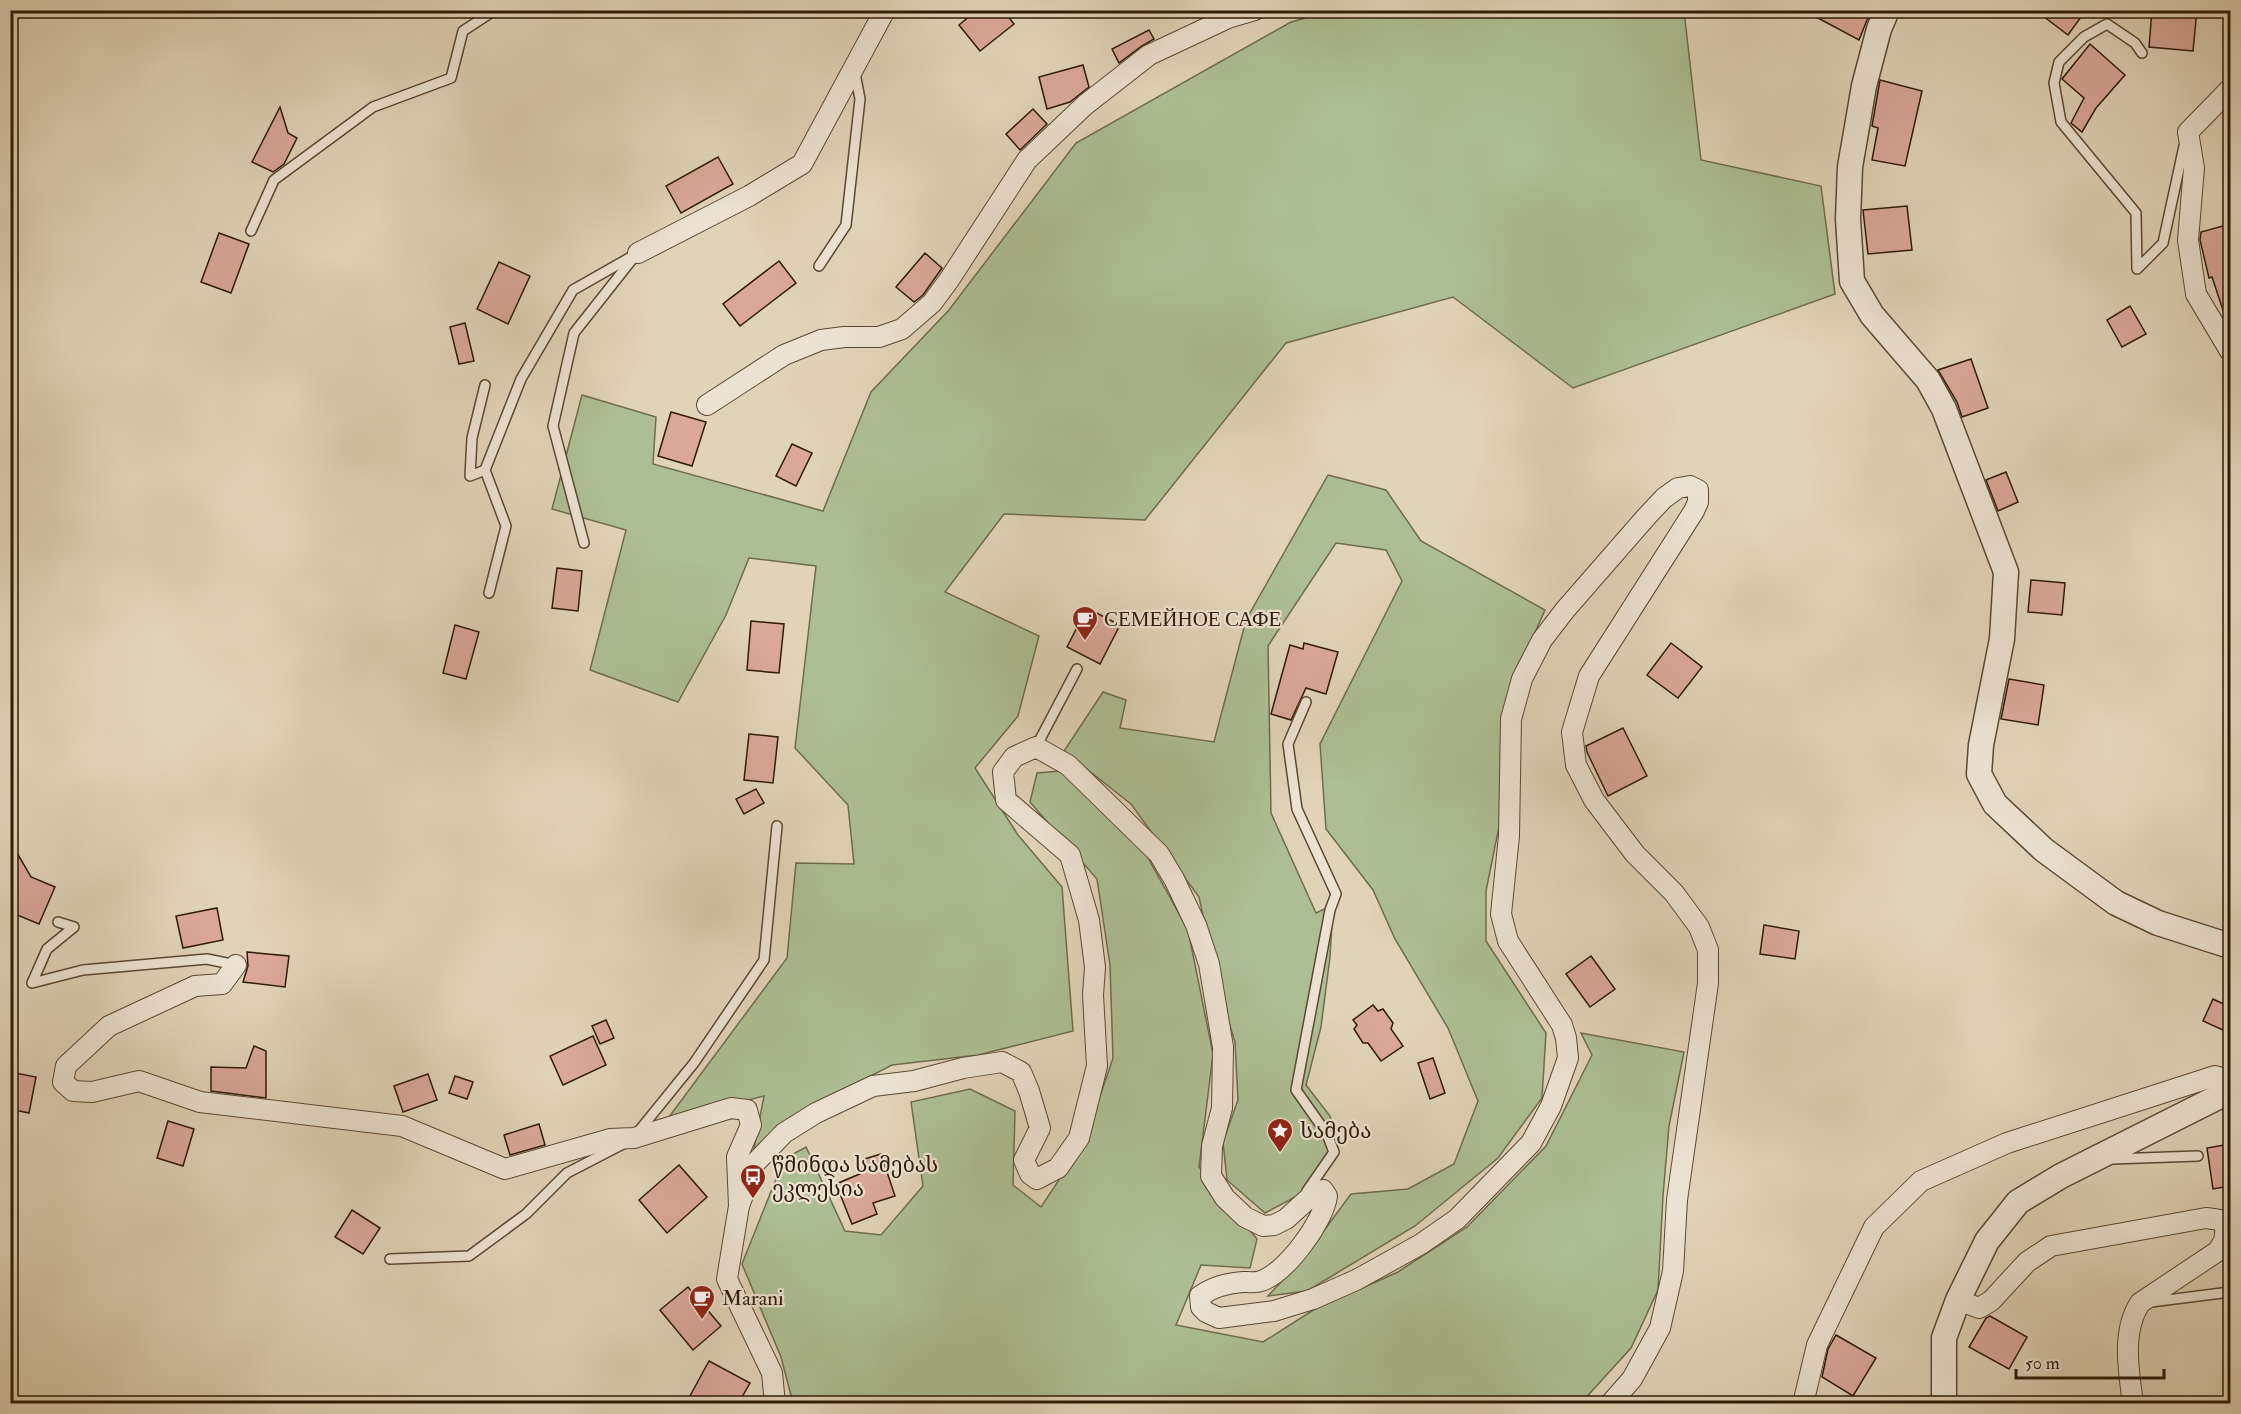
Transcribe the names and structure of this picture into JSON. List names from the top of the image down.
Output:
{
  "places": {
    "cafe": ["СЕМЕЙНОЕ САФЕ", "Marani"],
    "place": ["სამება"],
    "bus stop": ["წმინდა სამებას ეკლესია"]
  },
  "scale_bar": "50 m"
}
